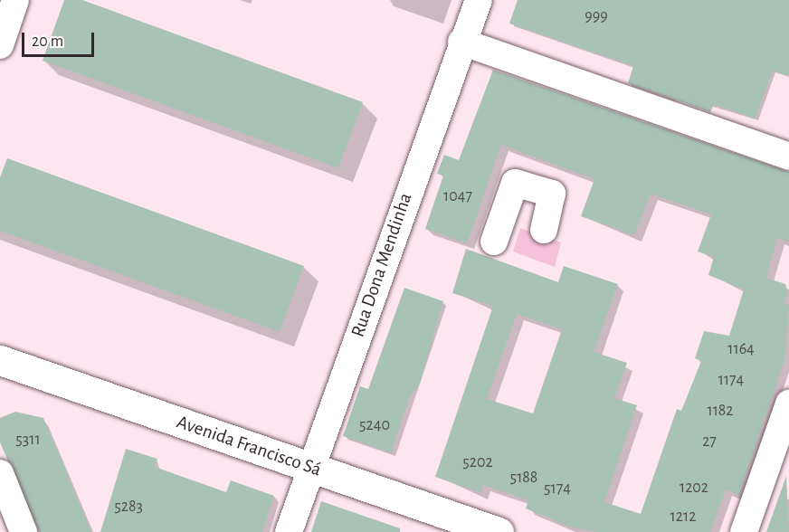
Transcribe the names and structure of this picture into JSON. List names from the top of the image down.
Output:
{
  "streets": {
    "main road": ["Avenida Francisco Sá"],
    "street": ["Rua Dona Mendinha"]
  },
  "crossings": [
    ["Rua Dona Mendinha", "Avenida Francisco Sá"]
  ],
  "house_numbers": [
    "999",
    "1047",
    "1164",
    "1174",
    "1182",
    "5240",
    "5311",
    "27",
    "5202",
    "5188",
    "1202",
    "5174",
    "5283",
    "1212"
  ],
  "scale_bar": "20 m"
}
